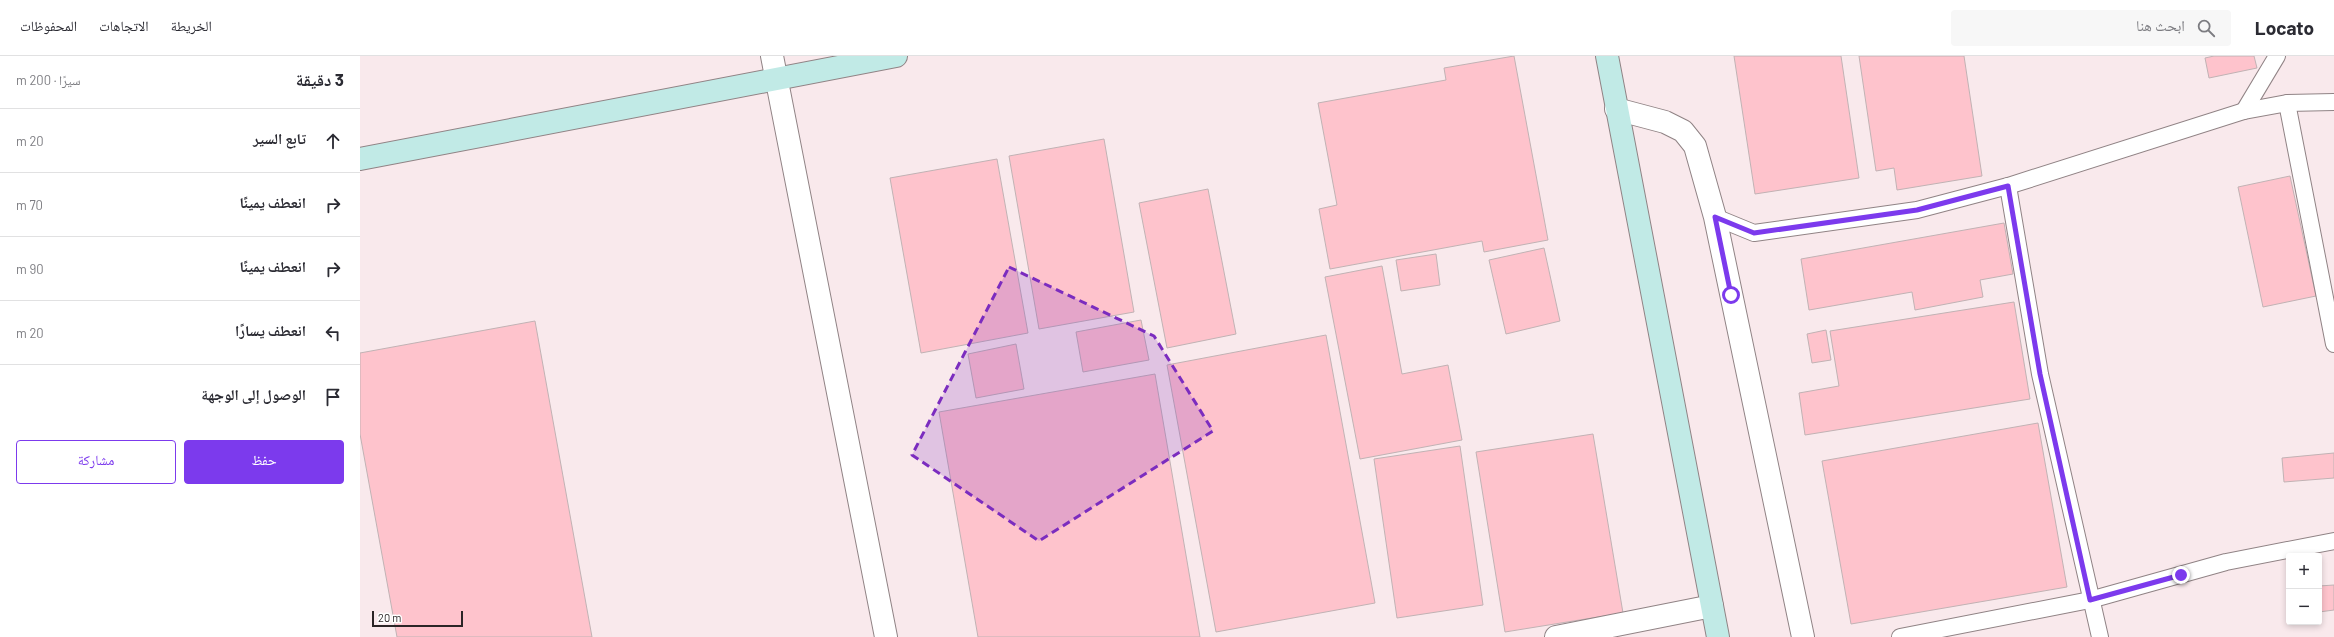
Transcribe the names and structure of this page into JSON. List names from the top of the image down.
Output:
{
  "scale_bar": "20 m",
  "page": {
    "header": "Locato",
    "search": "ابحث هنا",
    "nav": ["الخريطة", "الاتجاهات", "المحفوظات"],
    "heading": ["3 دقيقة", "سيرًا · 200 m"],
    "list": [
      ["تابع السير", "20 m"],
      ["انعطف يمينًا", "70 m"],
      ["انعطف يمينًا", "90 m"],
      ["انعطف يسارًا", "20 m"],
      "الوصول إلى الوجهة"
    ],
    "buttons": ["حفظ", "مشاركة"],
    "map_buttons": ["+", "−"],
    "scale": "20 m"
  }
}
